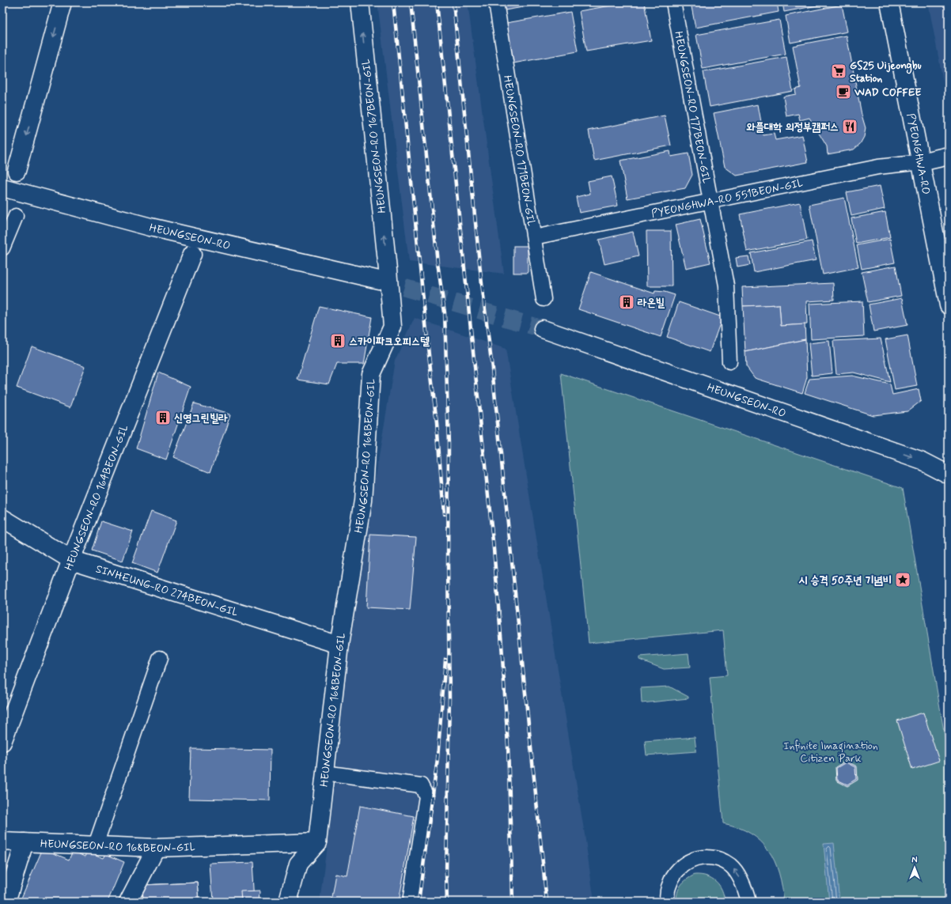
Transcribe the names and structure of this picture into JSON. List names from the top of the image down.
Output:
{
  "streets": {
    "street": [
      "HEUNGSEON-RO 167BEON-GIL",
      "PYEONGHWA-RO",
      "HEUNGSEON-RO",
      "HEUNGSEON-RO 168BEON-GIL",
      "HEUNGSEON-RO 164BEON-GIL",
      "SINHEUNG-RO 274BEON-GIL"
    ],
    "lane": ["HEUNGSEON-RO 177BEON-GIL", "HEUNGSEON-RO 171BEON-GIL", "PYEONGHWA-RO 551BEON-GIL"]
  },
  "crossings": [
    ["HEUNGSEON-RO 177BEON-GIL", "PYEONGHWA-RO 551BEON-GIL"],
    ["HEUNGSEON-RO 167BEON-GIL", "HEUNGSEON-RO"],
    ["HEUNGSEON-RO 167BEON-GIL", "HEUNGSEON-RO 168BEON-GIL"],
    ["HEUNGSEON-RO 171BEON-GIL", "PYEONGHWA-RO 551BEON-GIL"],
    ["PYEONGHWA-RO", "PYEONGHWA-RO 551BEON-GIL"],
    ["HEUNGSEON-RO", "HEUNGSEON-RO 168BEON-GIL"],
    ["HEUNGSEON-RO 168BEON-GIL", "SINHEUNG-RO 274BEON-GIL"],
    ["HEUNGSEON-RO 164BEON-GIL", "SINHEUNG-RO 274BEON-GIL"]
  ],
  "one_way": ["HEUNGSEON-RO 167BEON-GIL", "HEUNGSEON-RO"],
  "parks": ["Infinite Imagination Citizen Park"],
  "places": {
    "supermarket": ["GS25 Uijeongbu Station"],
    "cafe": ["WAD COFFEE"],
    "restaurant": ["와플대학 의정부캠퍼스"],
    "building": ["라온빌", "스카이파크오피스텔", "신영그린빌라"],
    "place": ["시 승격 50주년 기념비"]
  },
  "north": "top"
}
